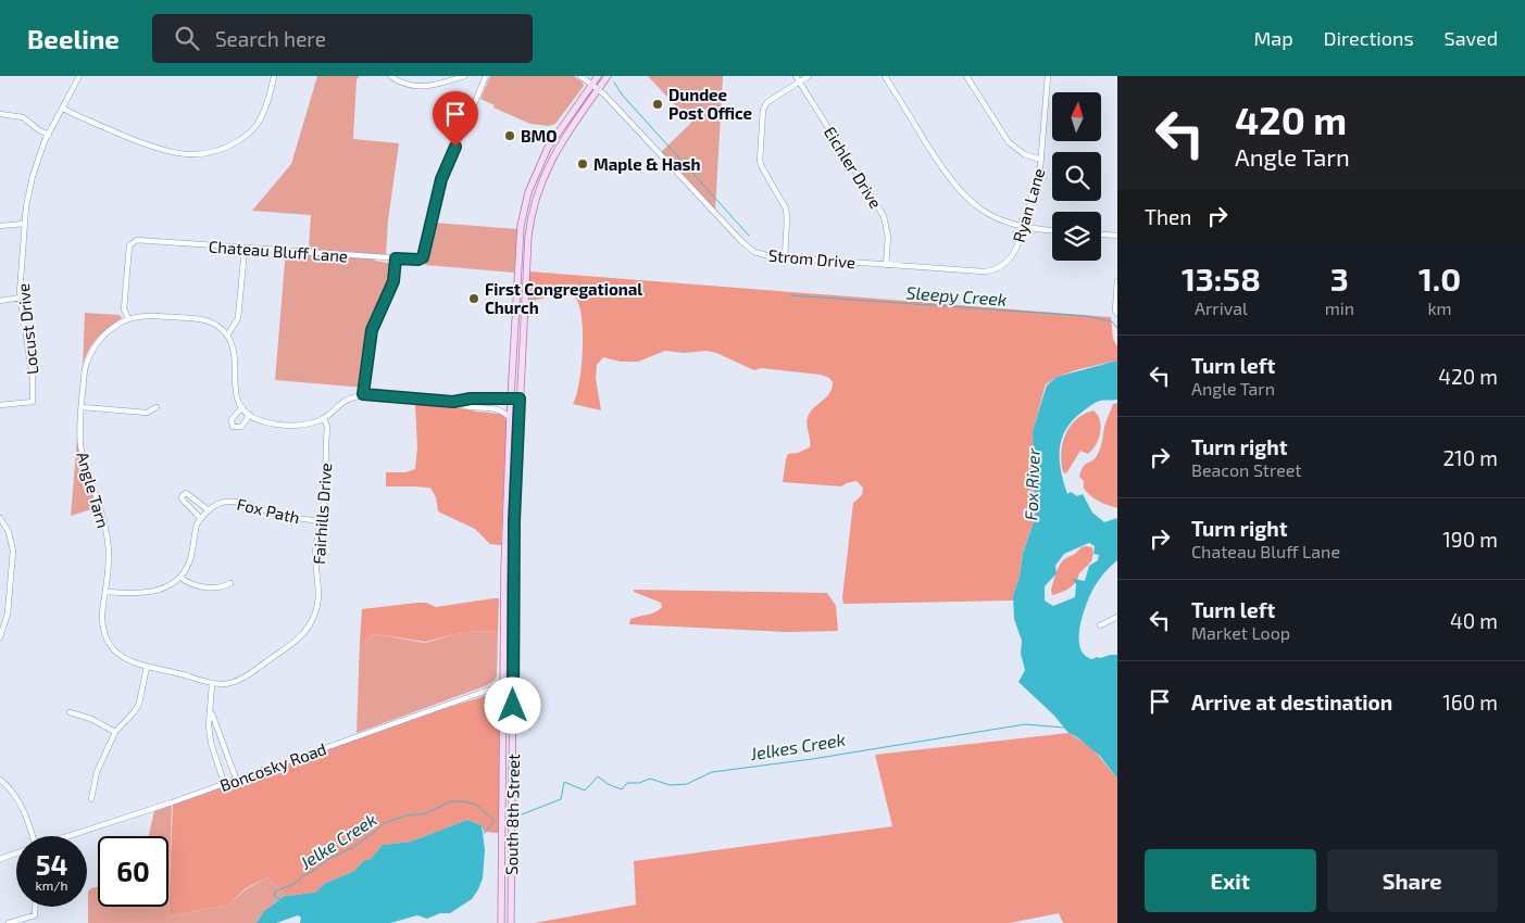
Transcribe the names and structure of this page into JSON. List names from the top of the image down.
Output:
{
  "streets": {
    "main road": ["South 8th Street"],
    "street": [
      "Eichler Drive",
      "Ryan Lane",
      "Chateau Bluff Lane",
      "Strom Drive",
      "Locust Drive",
      "Angle Tarn",
      "Fox Path",
      "Fairhills Drive",
      "Boncosky Road"
    ]
  },
  "crossings": [
    ["Eichler Drive", "Strom Drive"],
    ["Ryan Lane", "Strom Drive"],
    ["Chateau Bluff Lane", "Angle Tarn"],
    ["Strom Drive", "South 8th Street"],
    ["Angle Tarn", "Fairhills Drive"],
    ["Fox Path", "Fairhills Drive"],
    ["Boncosky Road", "South 8th Street"]
  ],
  "water": [
    "Sleepy Creek",
    "Fox River",
    "Jelkes Creek",
    "Jelke Creek"
  ],
  "places": [
    "Dundee Post Office",
    "BMO",
    "Maple & Hash",
    "First Congregational Church"
  ],
  "north": "top",
  "page": {
    "header": "Beeline",
    "search": "Search here",
    "nav": ["Map", "Directions", "Saved"],
    "turn": ["420 m", "Angle Tarn"],
    "then": "Then",
    "eta": [
      "13:58",
      "Arrival",
      "3",
      "min",
      "1.0",
      "km"
    ],
    "list": [
      {
        "name": "Turn left",
        "note": "Angle Tarn",
        "value": "420 m"
      },
      {
        "name": "Turn right",
        "note": "Beacon Street",
        "value": "210 m"
      },
      {
        "name": "Turn right",
        "note": "Chateau Bluff Lane",
        "value": "190 m"
      },
      {
        "name": "Turn left",
        "note": "Market Loop",
        "value": "40 m"
      },
      {
        "name": "Arrive at destination",
        "value": "160 m"
      }
    ],
    "speed": "54 km/h",
    "limit": "60",
    "buttons": ["Exit", "Share"]
  }
}
